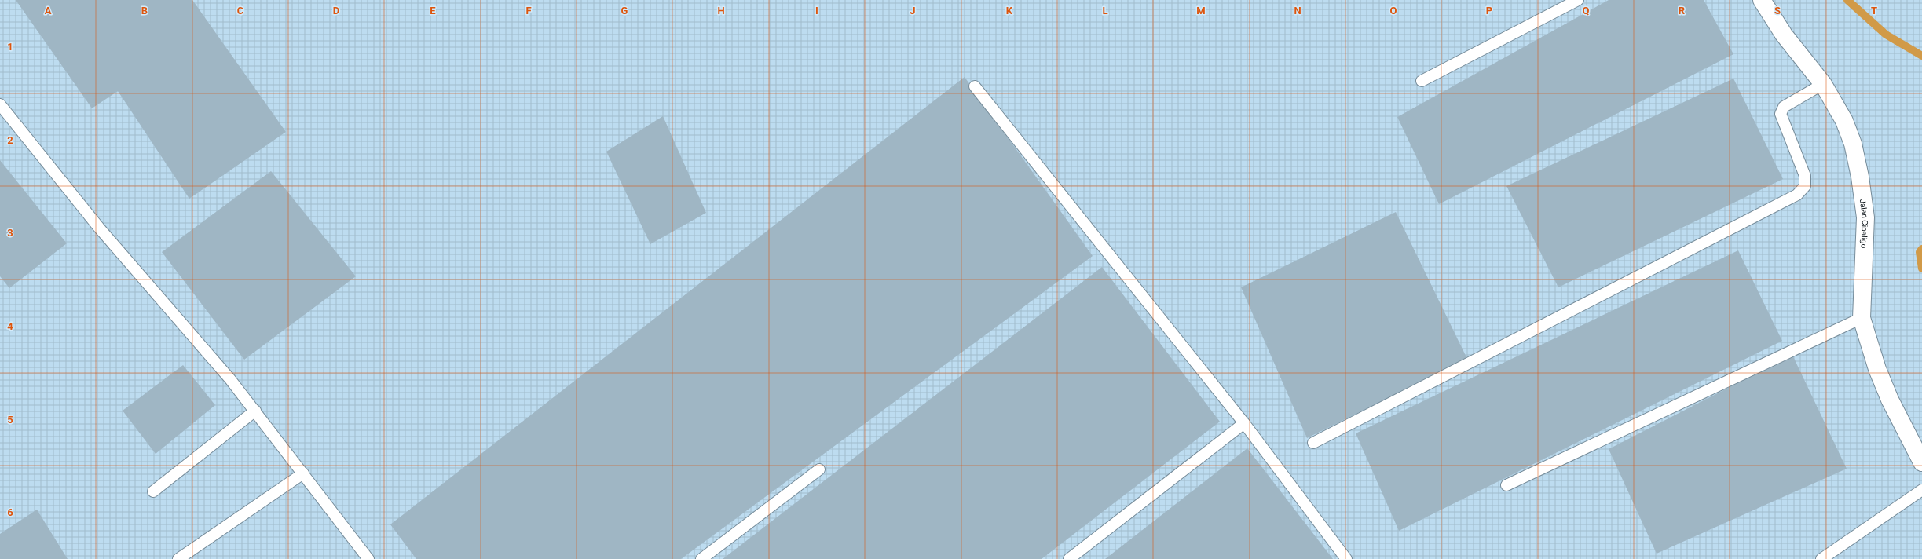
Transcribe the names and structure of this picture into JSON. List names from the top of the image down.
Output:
{
  "streets": {
    "main road": ["Jalan Cibaligo"]
  },
  "grid": {
    "columns": [
      "A",
      "B",
      "C",
      "D",
      "E",
      "F",
      "G",
      "H",
      "I",
      "J",
      "K",
      "L",
      "M",
      "N",
      "O",
      "P",
      "Q",
      "R",
      "S",
      "T"
    ],
    "rows": [
      "1",
      "2",
      "3",
      "4",
      "5",
      "6"
    ]
  }
}
